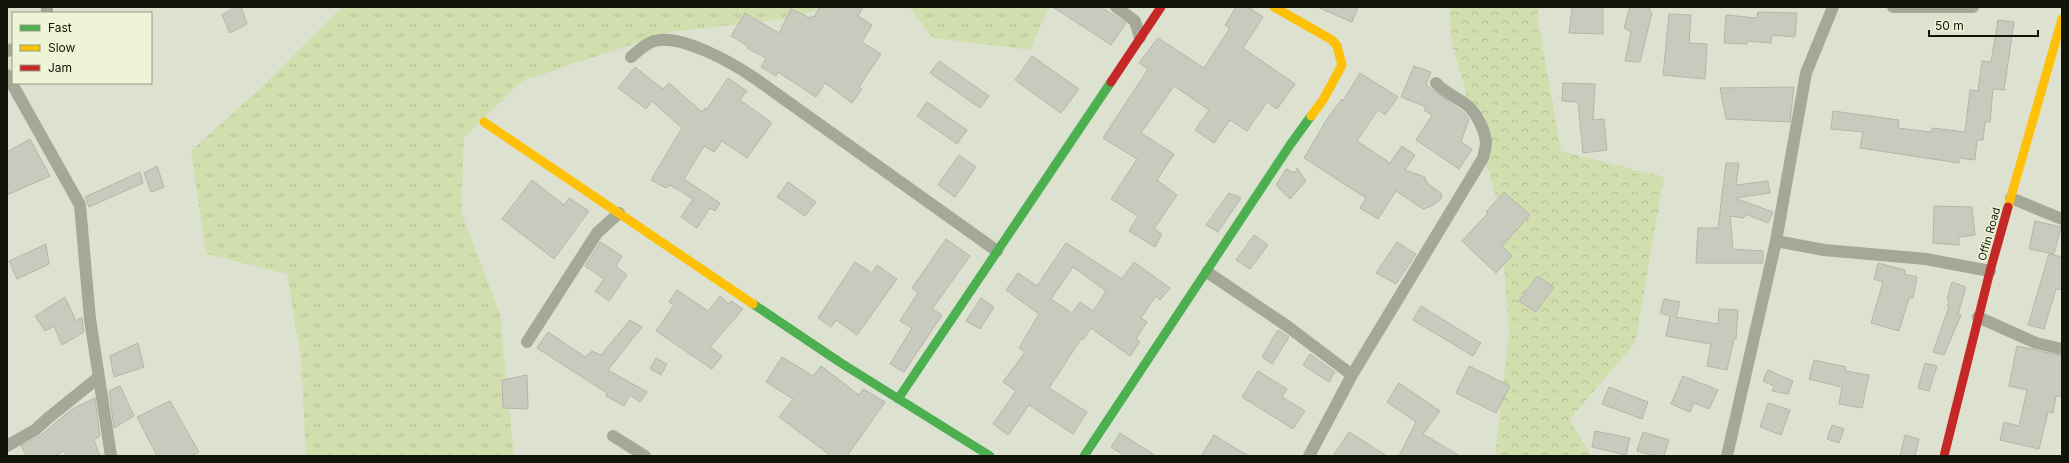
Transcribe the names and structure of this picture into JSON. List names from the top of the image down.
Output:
{
  "streets": {
    "street": ["Offin Road"]
  },
  "legend": ["Fast", "Slow", "Jam"],
  "scale_bar": "50 m"
}
